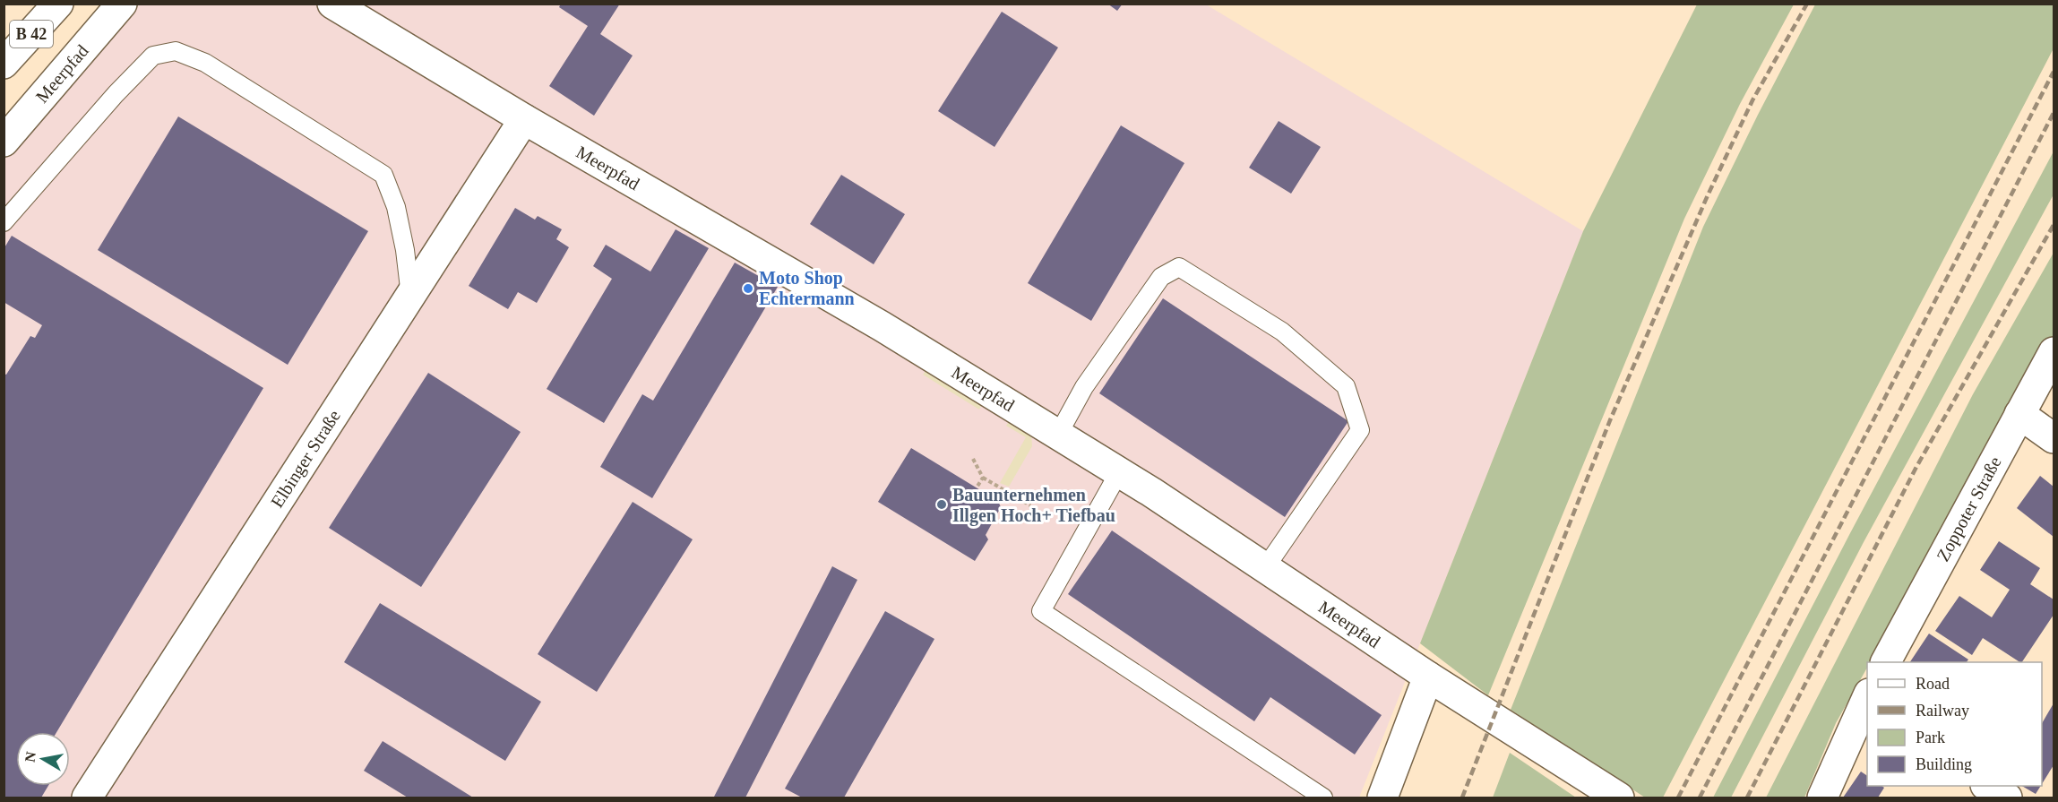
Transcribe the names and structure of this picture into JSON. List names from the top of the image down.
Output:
{
  "streets": {
    "main road": [
      "B 42",
      "Meerpfad",
      "Elbinger Straße",
      "Zoppoter Straße"
    ]
  },
  "crossings": [
    ["Meerpfad", "Elbinger Straße"]
  ],
  "places": ["Moto Shop Echtermann", "Bauunternehmen Illgen Hoch+ Tiefbau"],
  "legend": [
    "Road",
    "Railway",
    "Park",
    "Building"
  ],
  "north": "left"
}
